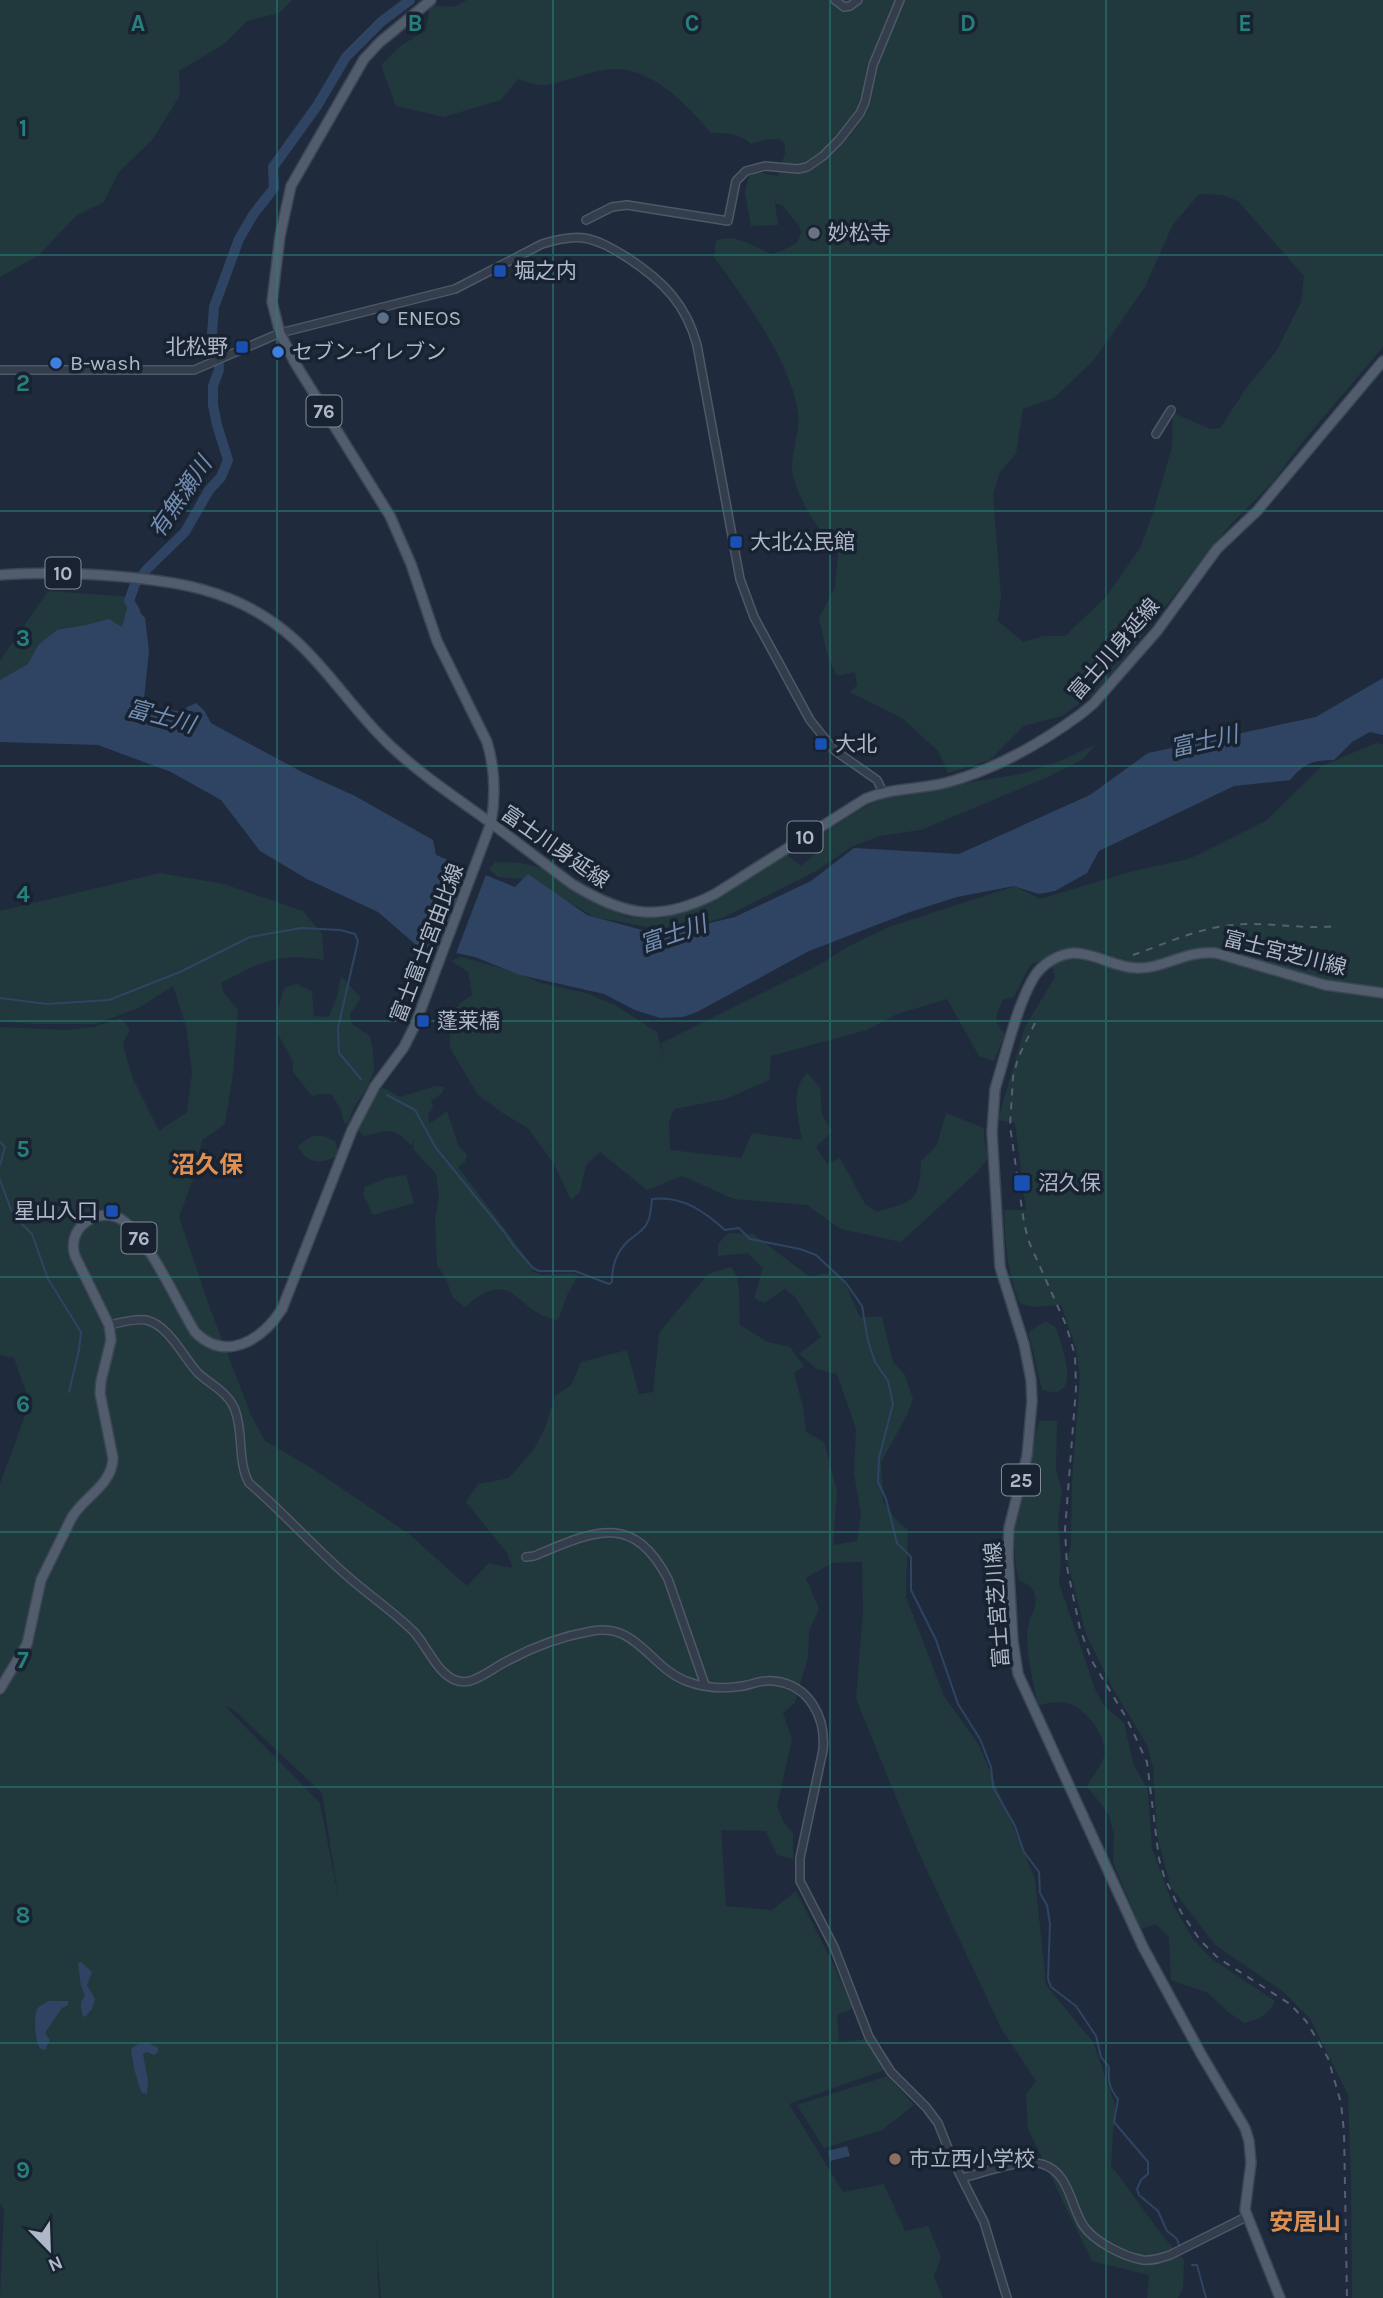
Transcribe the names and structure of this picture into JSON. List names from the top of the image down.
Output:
{
  "streets": {
    "main road": [
      "76",
      "10",
      "富士川身延線",
      "富士富士宮由比線",
      "富士宮芝川線",
      "25"
    ]
  },
  "crossings": [
    ["富士川身延線", "富士富士宮由比線"]
  ],
  "districts": ["沼久保", "安居山"],
  "water": ["有無瀬川", "富士川"],
  "places": {
    "other": [
      "妙松寺",
      "ENEOS",
      "セブン-イレブン",
      "B-wash",
      "市立西小学校"
    ],
    "transit": [
      "堀之内",
      "北松野",
      "大北公民館",
      "大北",
      "蓬莱橋",
      "沼久保",
      "星山入口"
    ]
  },
  "north": "bottom right",
  "grid": {
    "columns": [
      "A",
      "B",
      "C",
      "D",
      "E"
    ],
    "rows": [
      "1",
      "2",
      "3",
      "4",
      "5",
      "6",
      "7",
      "8",
      "9"
    ]
  }
}
